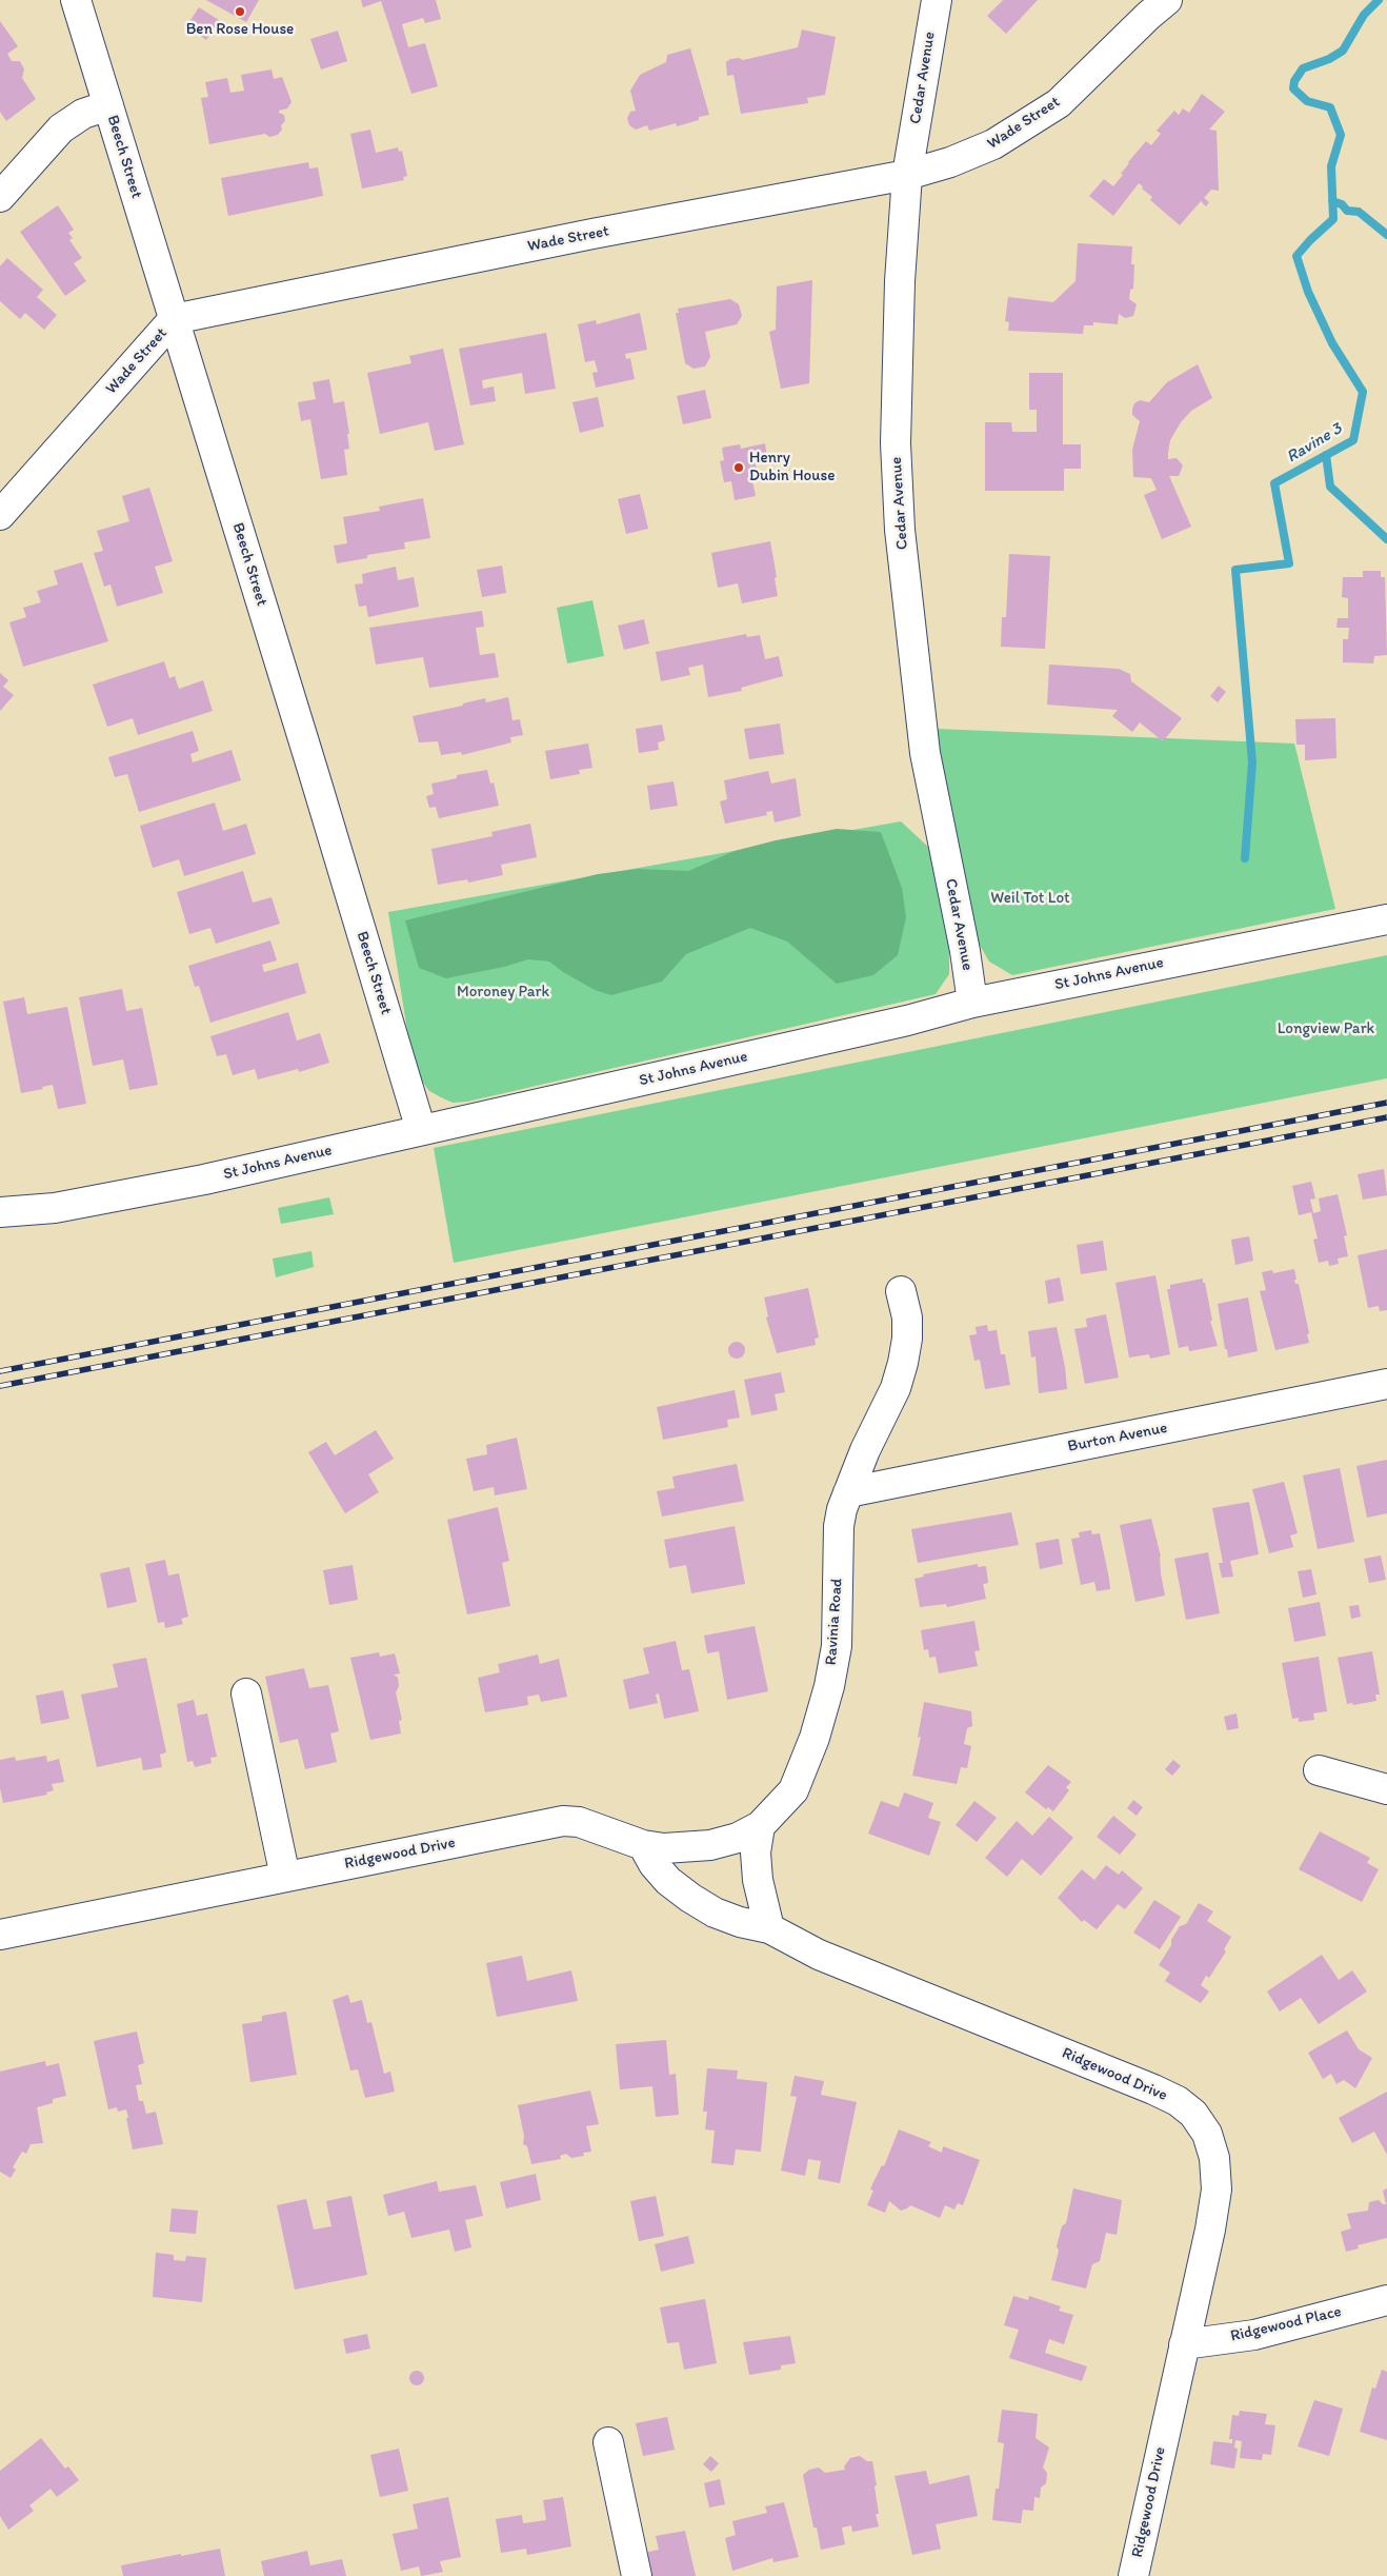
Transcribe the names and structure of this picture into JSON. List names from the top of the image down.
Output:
{
  "streets": {
    "street": [
      "Cedar Avenue",
      "Wade Street",
      "Beech Street",
      "St Johns Avenue",
      "Burton Avenue",
      "Ravinia Road",
      "Ridgewood Drive",
      "Ridgewood Place"
    ]
  },
  "crossings": [
    ["Cedar Avenue", "Wade Street"],
    ["Cedar Avenue", "St Johns Avenue"],
    ["Wade Street", "Beech Street"],
    ["Beech Street", "St Johns Avenue"],
    ["Burton Avenue", "Ravinia Road"],
    ["Ravinia Road", "Ridgewood Drive"],
    ["Ridgewood Drive", "Ridgewood Place"]
  ],
  "water": ["Ravine 3"],
  "parks": ["Weil Tot Lot", "Moroney Park", "Longview Park"],
  "places": ["Ben Rose House", "Henry Dubin House"]
}
